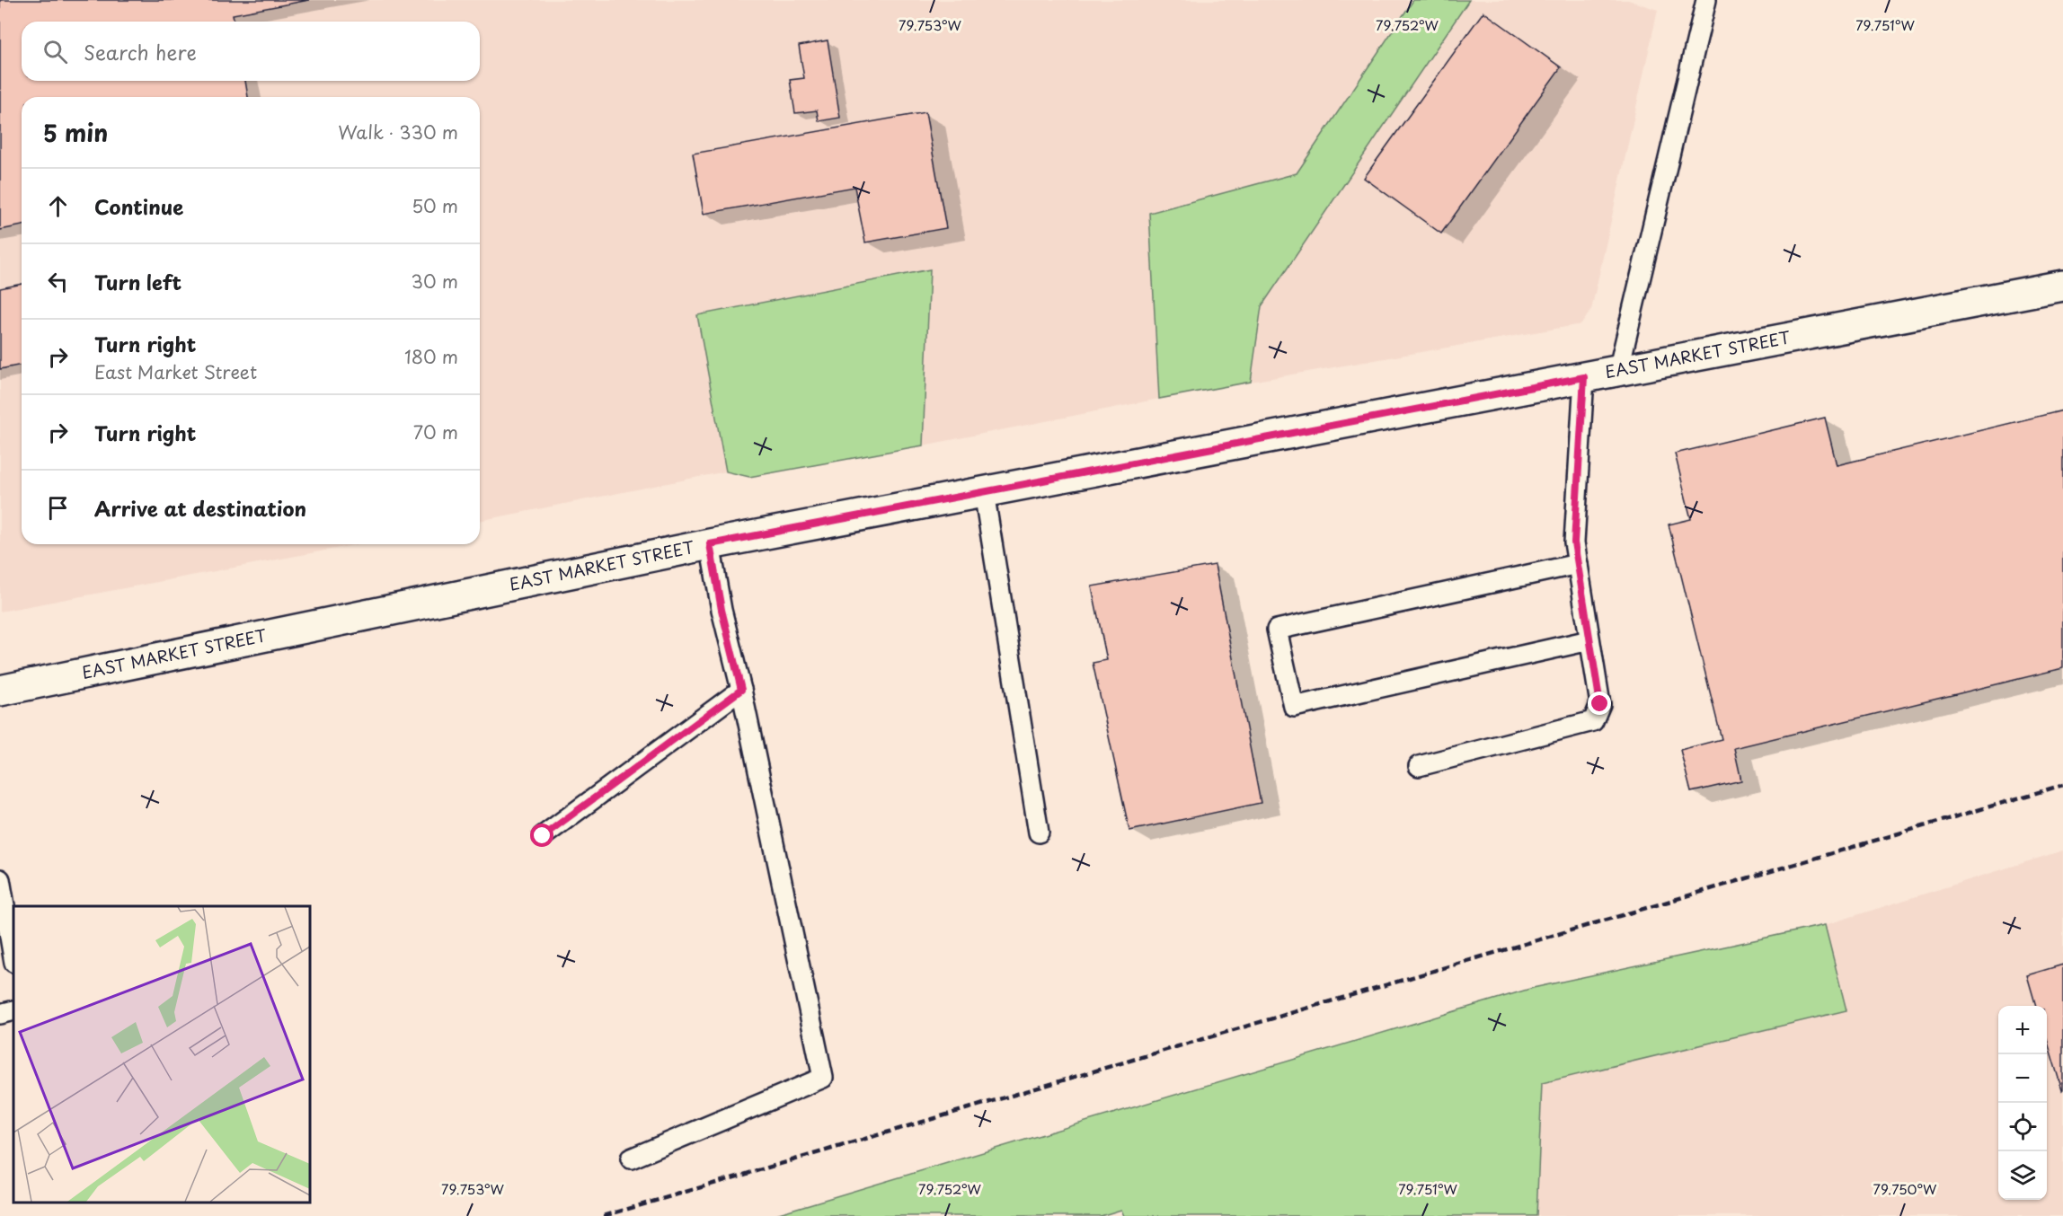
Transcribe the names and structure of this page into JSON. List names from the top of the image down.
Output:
{
  "streets": {
    "main road": ["EAST MARKET STREET"]
  },
  "page": {
    "search": "Search here",
    "heading": ["5 min", "Walk · 330 m"],
    "list": [
      ["Continue", "50 m"],
      ["Turn left", "30 m"],
      ["Turn right", "East Market Street", "180 m"],
      ["Turn right", "70 m"],
      "Arrive at destination"
    ],
    "map_buttons": ["+", "−"]
  },
  "coordinates": [
    "79.753°W",
    "79.752°W",
    "79.751°W",
    "79.750°W"
  ]
}
